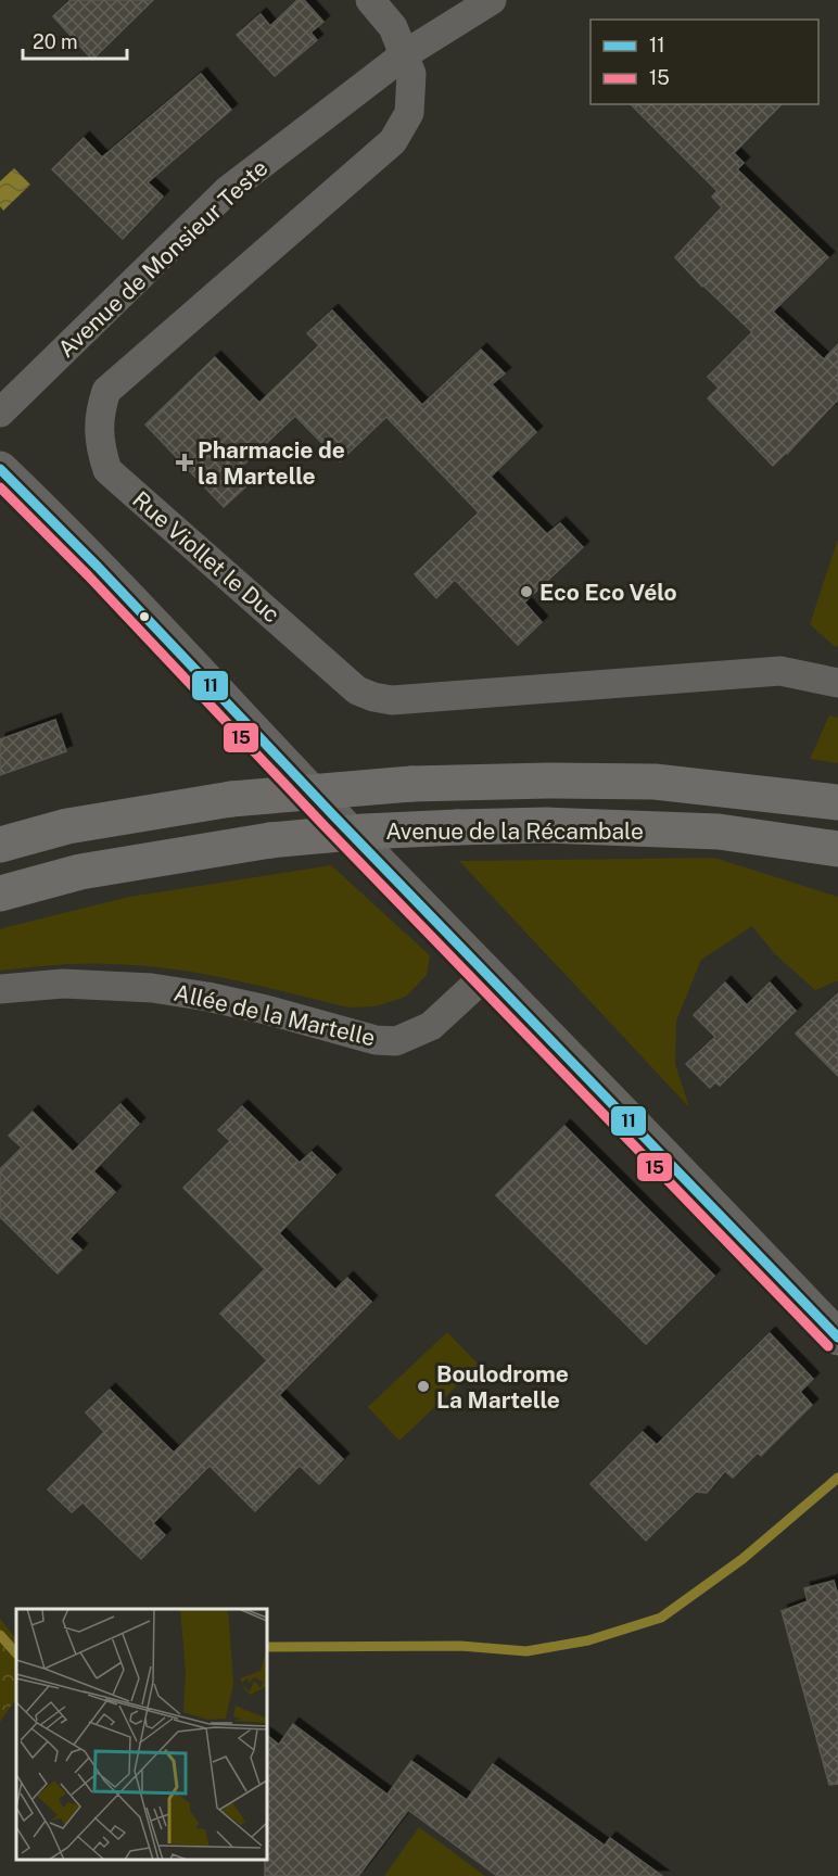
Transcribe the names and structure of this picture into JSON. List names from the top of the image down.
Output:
{
  "streets": {
    "main road": ["Avenue de la Récambale"],
    "street": ["Avenue de Monsieur Teste", "Rue Viollet le Duc", "Allée de la Martelle"]
  },
  "crossings": [
    ["Avenue de Monsieur Teste", "Rue Viollet le Duc"]
  ],
  "places": {
    "health": ["Pharmacie de la Martelle"],
    "other": ["Eco Eco Vélo", "Boulodrome La Martelle"]
  },
  "lines": ["transit line 11", "transit line 15"],
  "legend": ["11", "15"],
  "scale_bar": "20 m"
}
